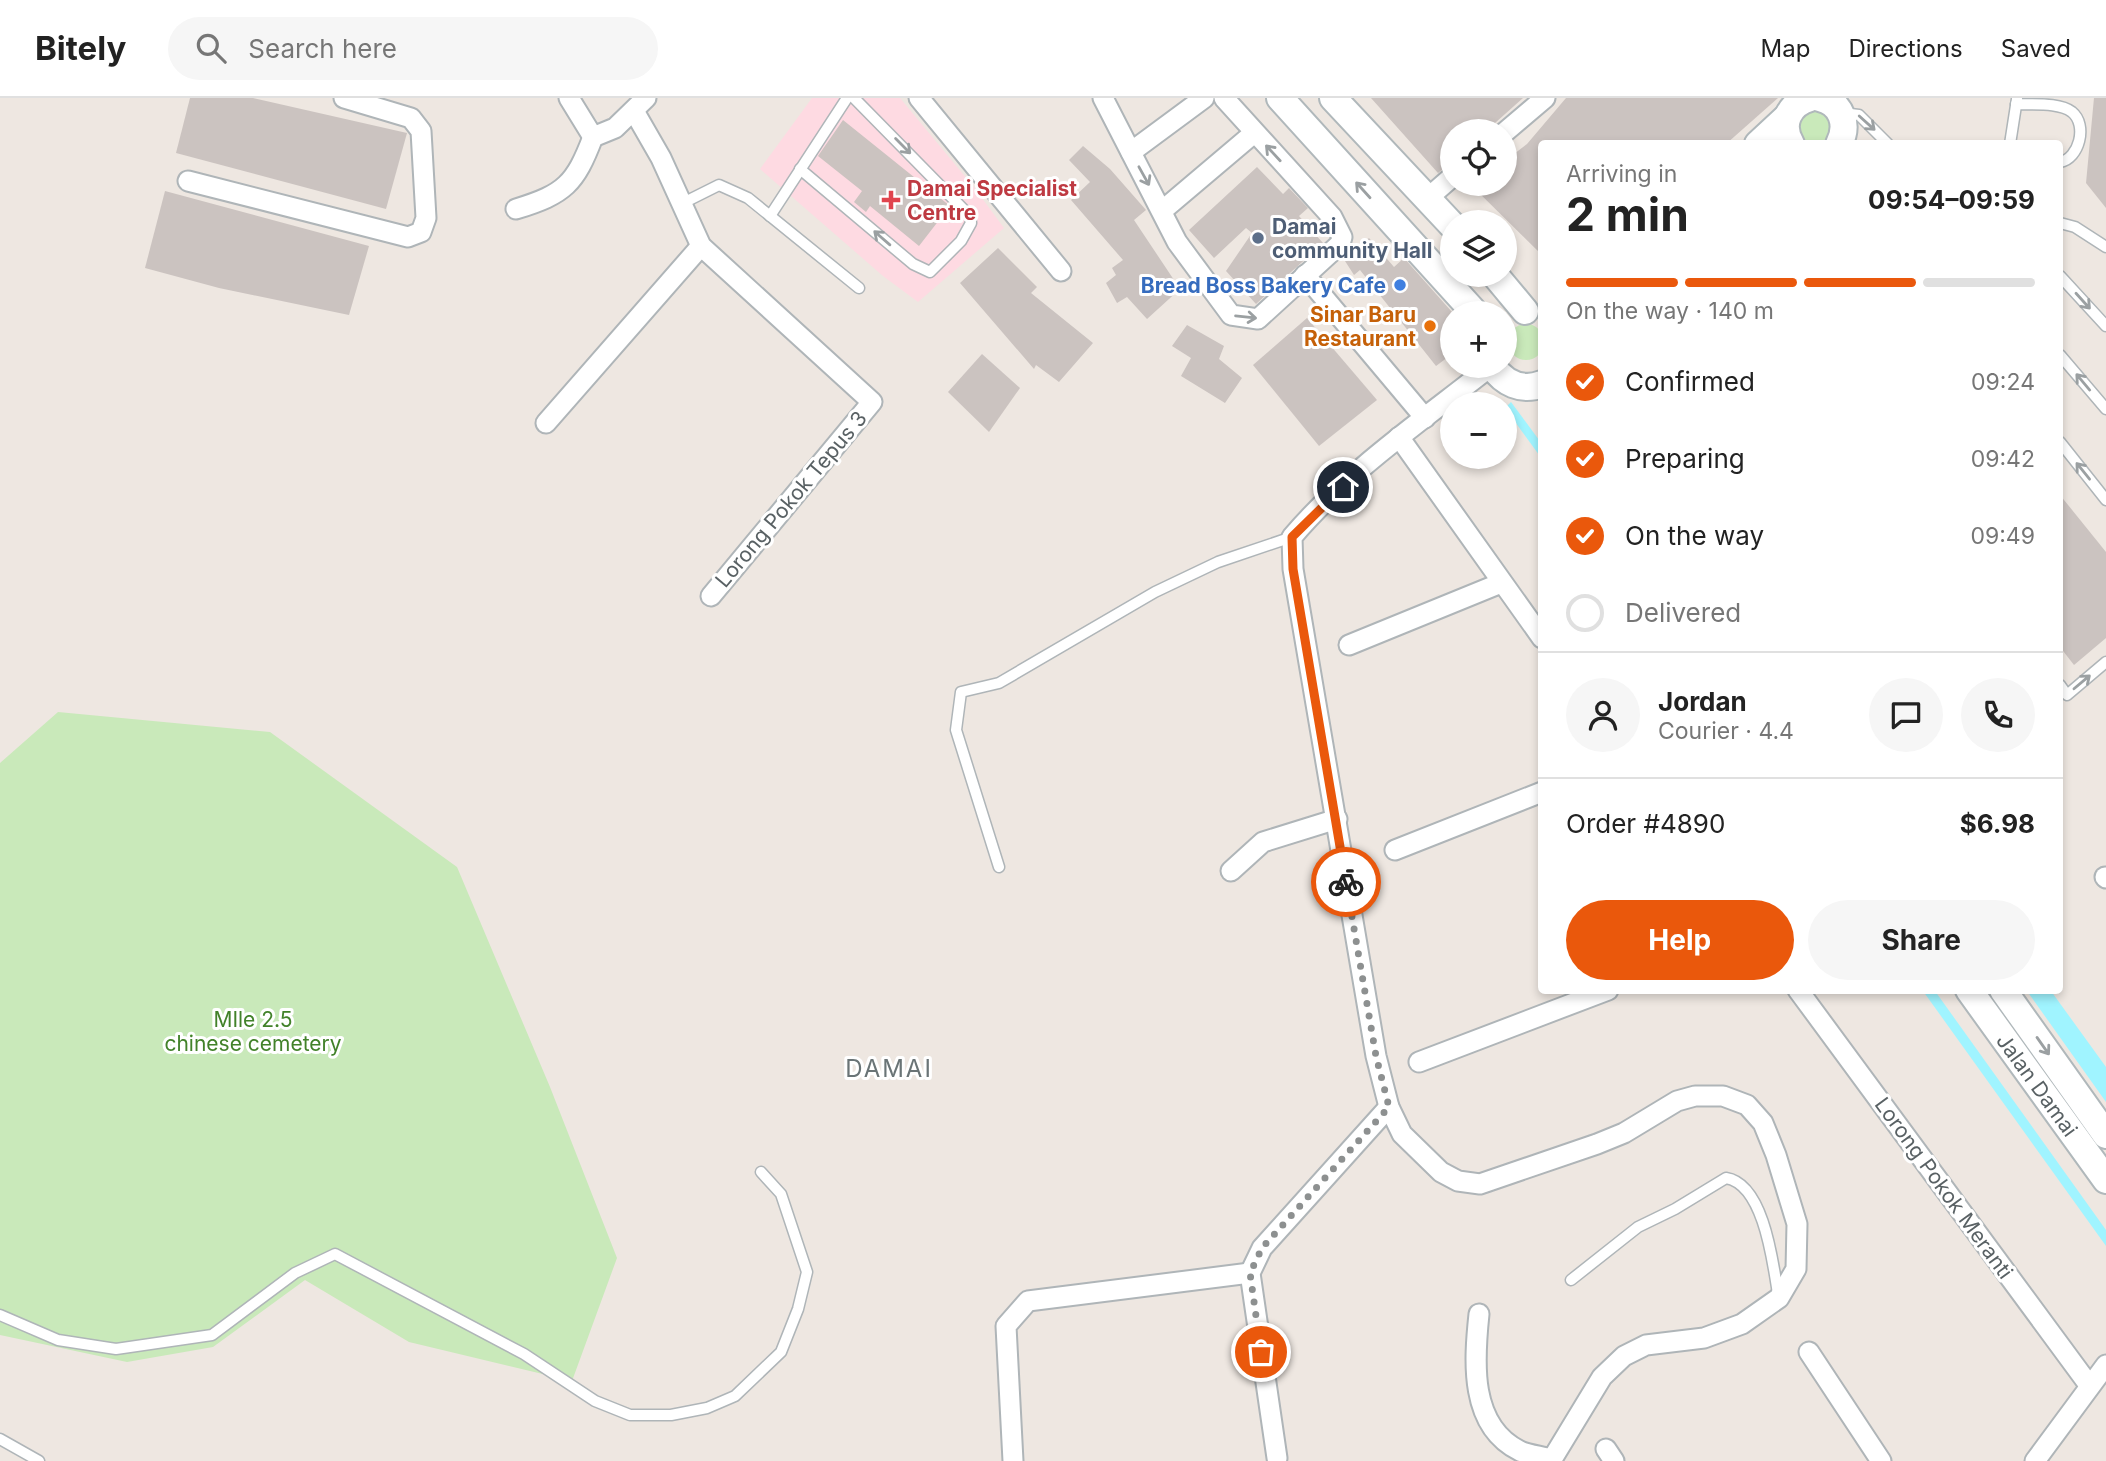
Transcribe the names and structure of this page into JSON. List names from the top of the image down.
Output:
{
  "streets": {
    "main road": ["Jalan Damai"],
    "street": ["Lorong Pokok Tepus 3", "Lorong Pokok Meranti"]
  },
  "districts": ["DAMAI"],
  "parks": ["MIle 2.5 chinese cemetery"],
  "places": {
    "health": ["Damai Specialist Centre"],
    "other": ["Damai community Hall", "Bread Boss Bakery Cafe", "Sinar Baru Restaurant"]
  },
  "page": {
    "header": "Bitely",
    "search": "Search here",
    "nav": ["Map", "Directions", "Saved"],
    "map_buttons": ["+", "−"],
    "heading": ["2 min", "Arriving in", "09:54–09:59"],
    "panel": [
      "Jordan",
      "Courier · 4.4",
      "Order #4890",
      "$6.98"
    ],
    "bar": "On the way · 140 m",
    "list": [
      ["Confirmed", "09:24"],
      ["Preparing", "09:42"],
      ["On the way", "09:49"],
      "Delivered"
    ],
    "buttons": ["Help", "Share"]
  }
}
